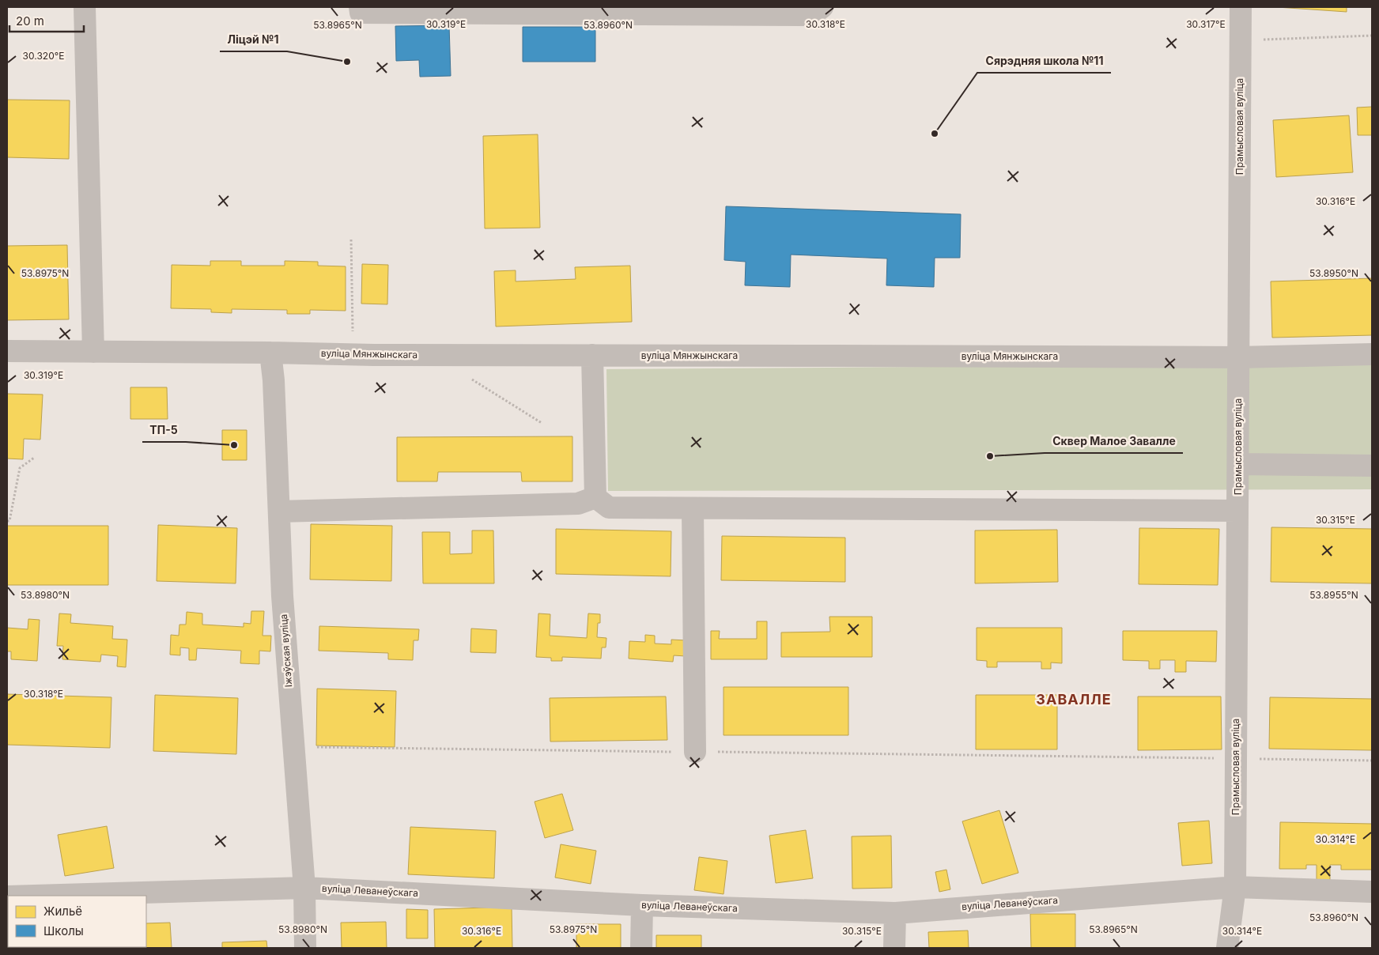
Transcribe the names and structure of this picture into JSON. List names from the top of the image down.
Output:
{
  "streets": {
    "street": [
      "Прамысловая вуліца",
      "вуліца Мянжынскага",
      "Іжэўская вуліца",
      "вуліца Леванеўскага"
    ]
  },
  "crossings": [
    ["Прамысловая вуліца", "вуліца Мянжынскага"],
    ["Прамысловая вуліца", "вуліца Леванеўскага"],
    ["вуліца Мянжынскага", "Іжэўская вуліца"],
    ["Іжэўская вуліца", "вуліца Леванеўскага"]
  ],
  "districts": ["ЗАВАЛЛЕ"],
  "places": [
    "Ліцэй №1",
    "Сярэдняя школа №11",
    "ТП-5",
    "Сквер Малое Завалле"
  ],
  "legend": ["Жильё", "Школы"],
  "scale_bar": "20 m",
  "coordinates": [
    "30.319°E",
    "30.318°E",
    "30.317°E",
    "53.8965°N",
    "53.8960°N",
    "30.320°E",
    "30.316°E",
    "53.8975°N",
    "53.8950°N",
    "30.315°E",
    "53.8980°N",
    "53.8955°N",
    "30.314°E"
  ]
}
